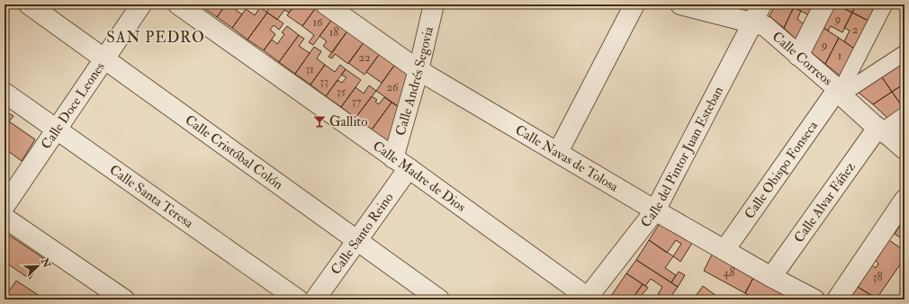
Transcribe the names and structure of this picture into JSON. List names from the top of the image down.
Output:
{
  "streets": {
    "street": [
      "Calle Correos",
      "Calle Andrés Segovia",
      "Calle Doce Leones",
      "Calle Cristóbal Colón",
      "Calle del Pintor Juan Esteban",
      "Calle Navas de Tolosa",
      "Calle Obispo Fonseca",
      "Calle Madre de Dios",
      "Calle Santa Teresa",
      "Calle Alvar Fáñez",
      "Calle Santo Reino"
    ]
  },
  "crossings": [
    ["Calle Correos", "Calle del Pintor Juan Esteban"],
    ["Calle Correos", "Calle Obispo Fonseca"],
    ["Calle Correos", "Calle Alvar Fáñez"],
    ["Calle Andrés Segovia", "Calle Navas de Tolosa"],
    ["Calle Andrés Segovia", "Calle Madre de Dios"],
    ["Calle Andrés Segovia", "Calle Santo Reino"],
    ["Calle Doce Leones", "Calle Cristóbal Colón"],
    ["Calle Doce Leones", "Calle Santa Teresa"],
    ["Calle Cristóbal Colón", "Calle Santo Reino"],
    ["Calle del Pintor Juan Esteban", "Calle Navas de Tolosa"],
    ["Calle del Pintor Juan Esteban", "Calle Madre de Dios"],
    ["Calle Navas de Tolosa", "Calle Obispo Fonseca"],
    ["Calle Navas de Tolosa", "Calle Alvar Fáñez"],
    ["Calle Madre de Dios", "Calle Santo Reino"]
  ],
  "districts": ["SAN PEDRO"],
  "places": {
    "bar": ["Gallito"]
  },
  "house_numbers": [
    "9",
    "16",
    "2",
    "18",
    "9",
    "1",
    "22",
    "31",
    "33",
    "26",
    "35",
    "37",
    "48",
    "38"
  ],
  "north": "top right"
}
